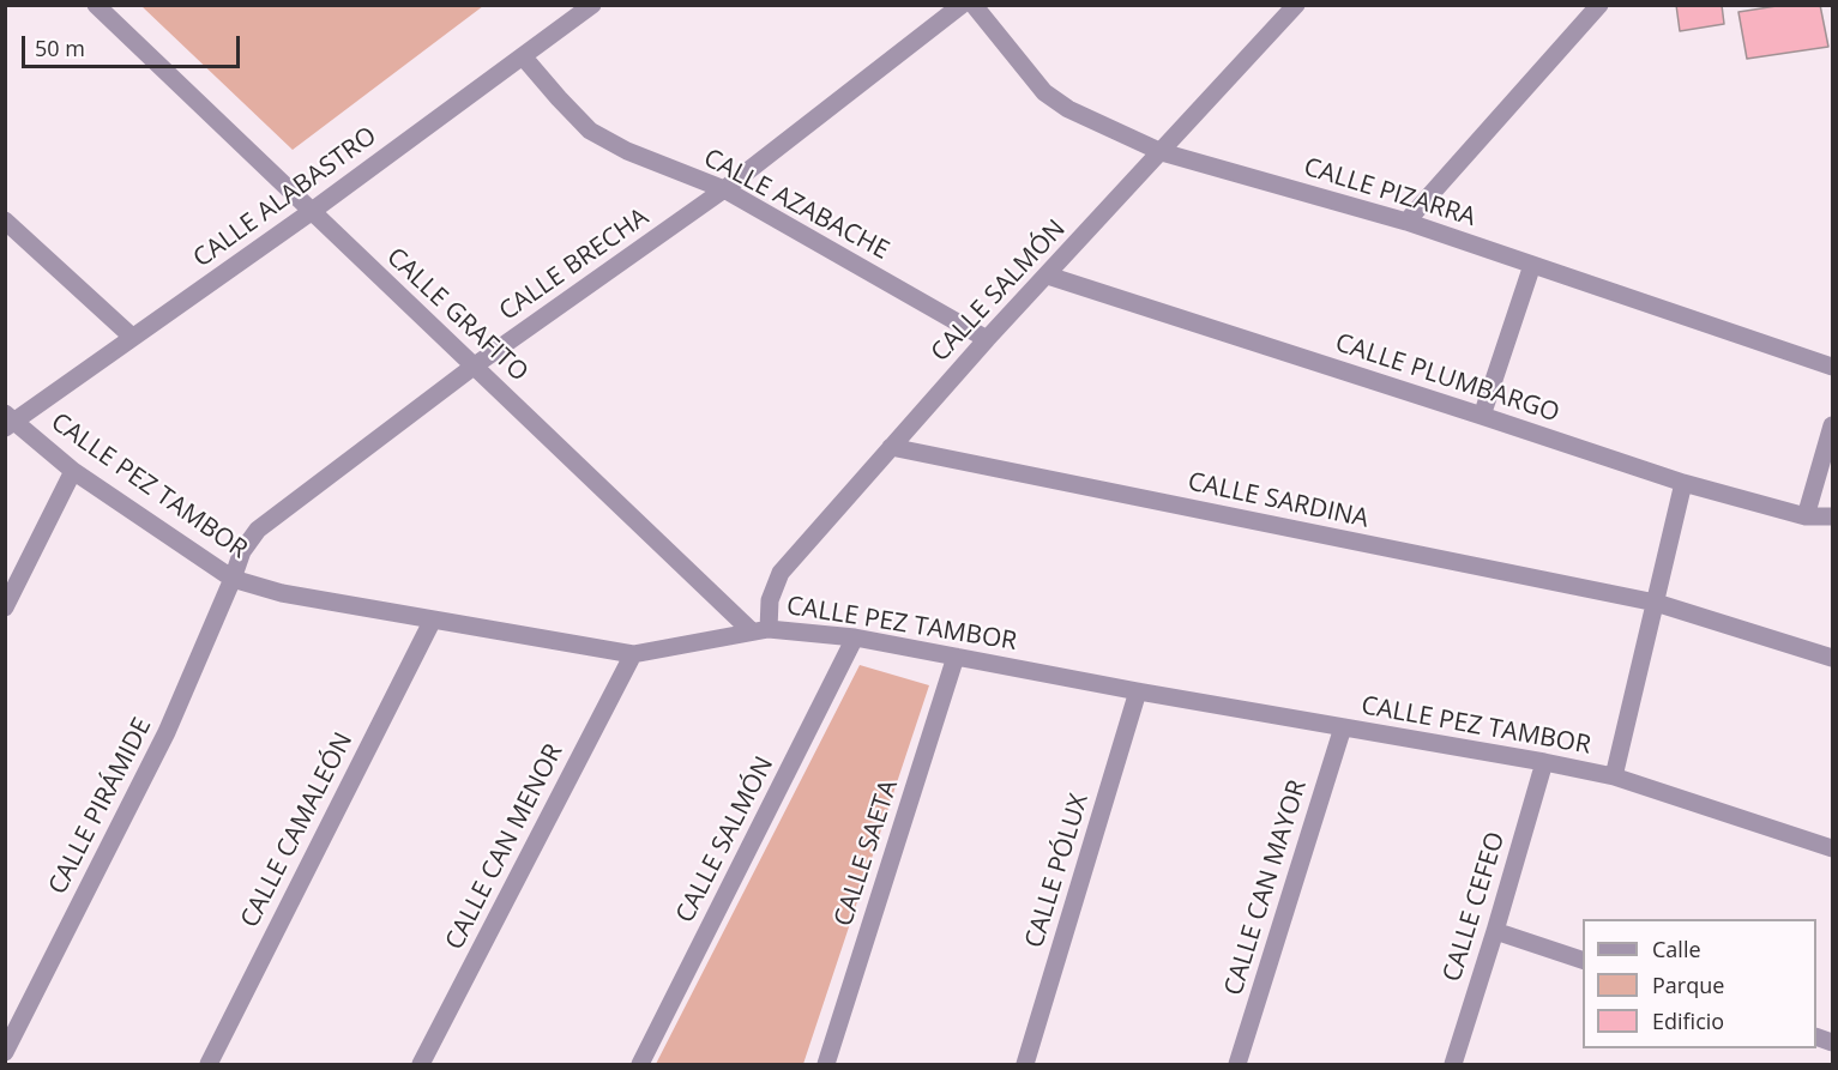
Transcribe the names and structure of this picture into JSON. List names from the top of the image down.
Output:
{
  "streets": {
    "street": [
      "CALLE PIZARRA",
      "CALLE ALABASTRO",
      "CALLE AZABACHE",
      "CALLE BRECHA",
      "CALLE SALMÓN",
      "CALLE GRAFITO",
      "CALLE PLUMBARGO",
      "CALLE PEZ TAMBOR",
      "CALLE SARDINA",
      "CALLE PIRÁMIDE",
      "CALLE CAMALEÓN",
      "CALLE CAN MENOR",
      "CALLE SAETA",
      "CALLE PÓLUX",
      "CALLE CAN MAYOR",
      "CALLE CEFEO"
    ]
  },
  "crossings": [
    ["CALLE PIZARRA", "CALLE SALMÓN"],
    ["CALLE ALABASTRO", "CALLE AZABACHE"],
    ["CALLE ALABASTRO", "CALLE GRAFITO"],
    ["CALLE ALABASTRO", "CALLE PEZ TAMBOR"],
    ["CALLE AZABACHE", "CALLE BRECHA"],
    ["CALLE AZABACHE", "CALLE SALMÓN"],
    ["CALLE BRECHA", "CALLE GRAFITO"],
    ["CALLE BRECHA", "CALLE PEZ TAMBOR"],
    ["CALLE BRECHA", "CALLE PIRÁMIDE"],
    ["CALLE SALMÓN", "CALLE GRAFITO"],
    ["CALLE SALMÓN", "CALLE PLUMBARGO"],
    ["CALLE SALMÓN", "CALLE PEZ TAMBOR"],
    ["CALLE SALMÓN", "CALLE SARDINA"],
    ["CALLE GRAFITO", "CALLE PEZ TAMBOR"],
    ["CALLE PEZ TAMBOR", "CALLE PIRÁMIDE"],
    ["CALLE PEZ TAMBOR", "CALLE CAMALEÓN"],
    ["CALLE PEZ TAMBOR", "CALLE CAN MENOR"],
    ["CALLE PEZ TAMBOR", "CALLE SAETA"],
    ["CALLE PEZ TAMBOR", "CALLE PÓLUX"],
    ["CALLE PEZ TAMBOR", "CALLE CAN MAYOR"],
    ["CALLE PEZ TAMBOR", "CALLE CEFEO"]
  ],
  "legend": ["Calle", "Parque", "Edificio"],
  "scale_bar": "50 m"
}
